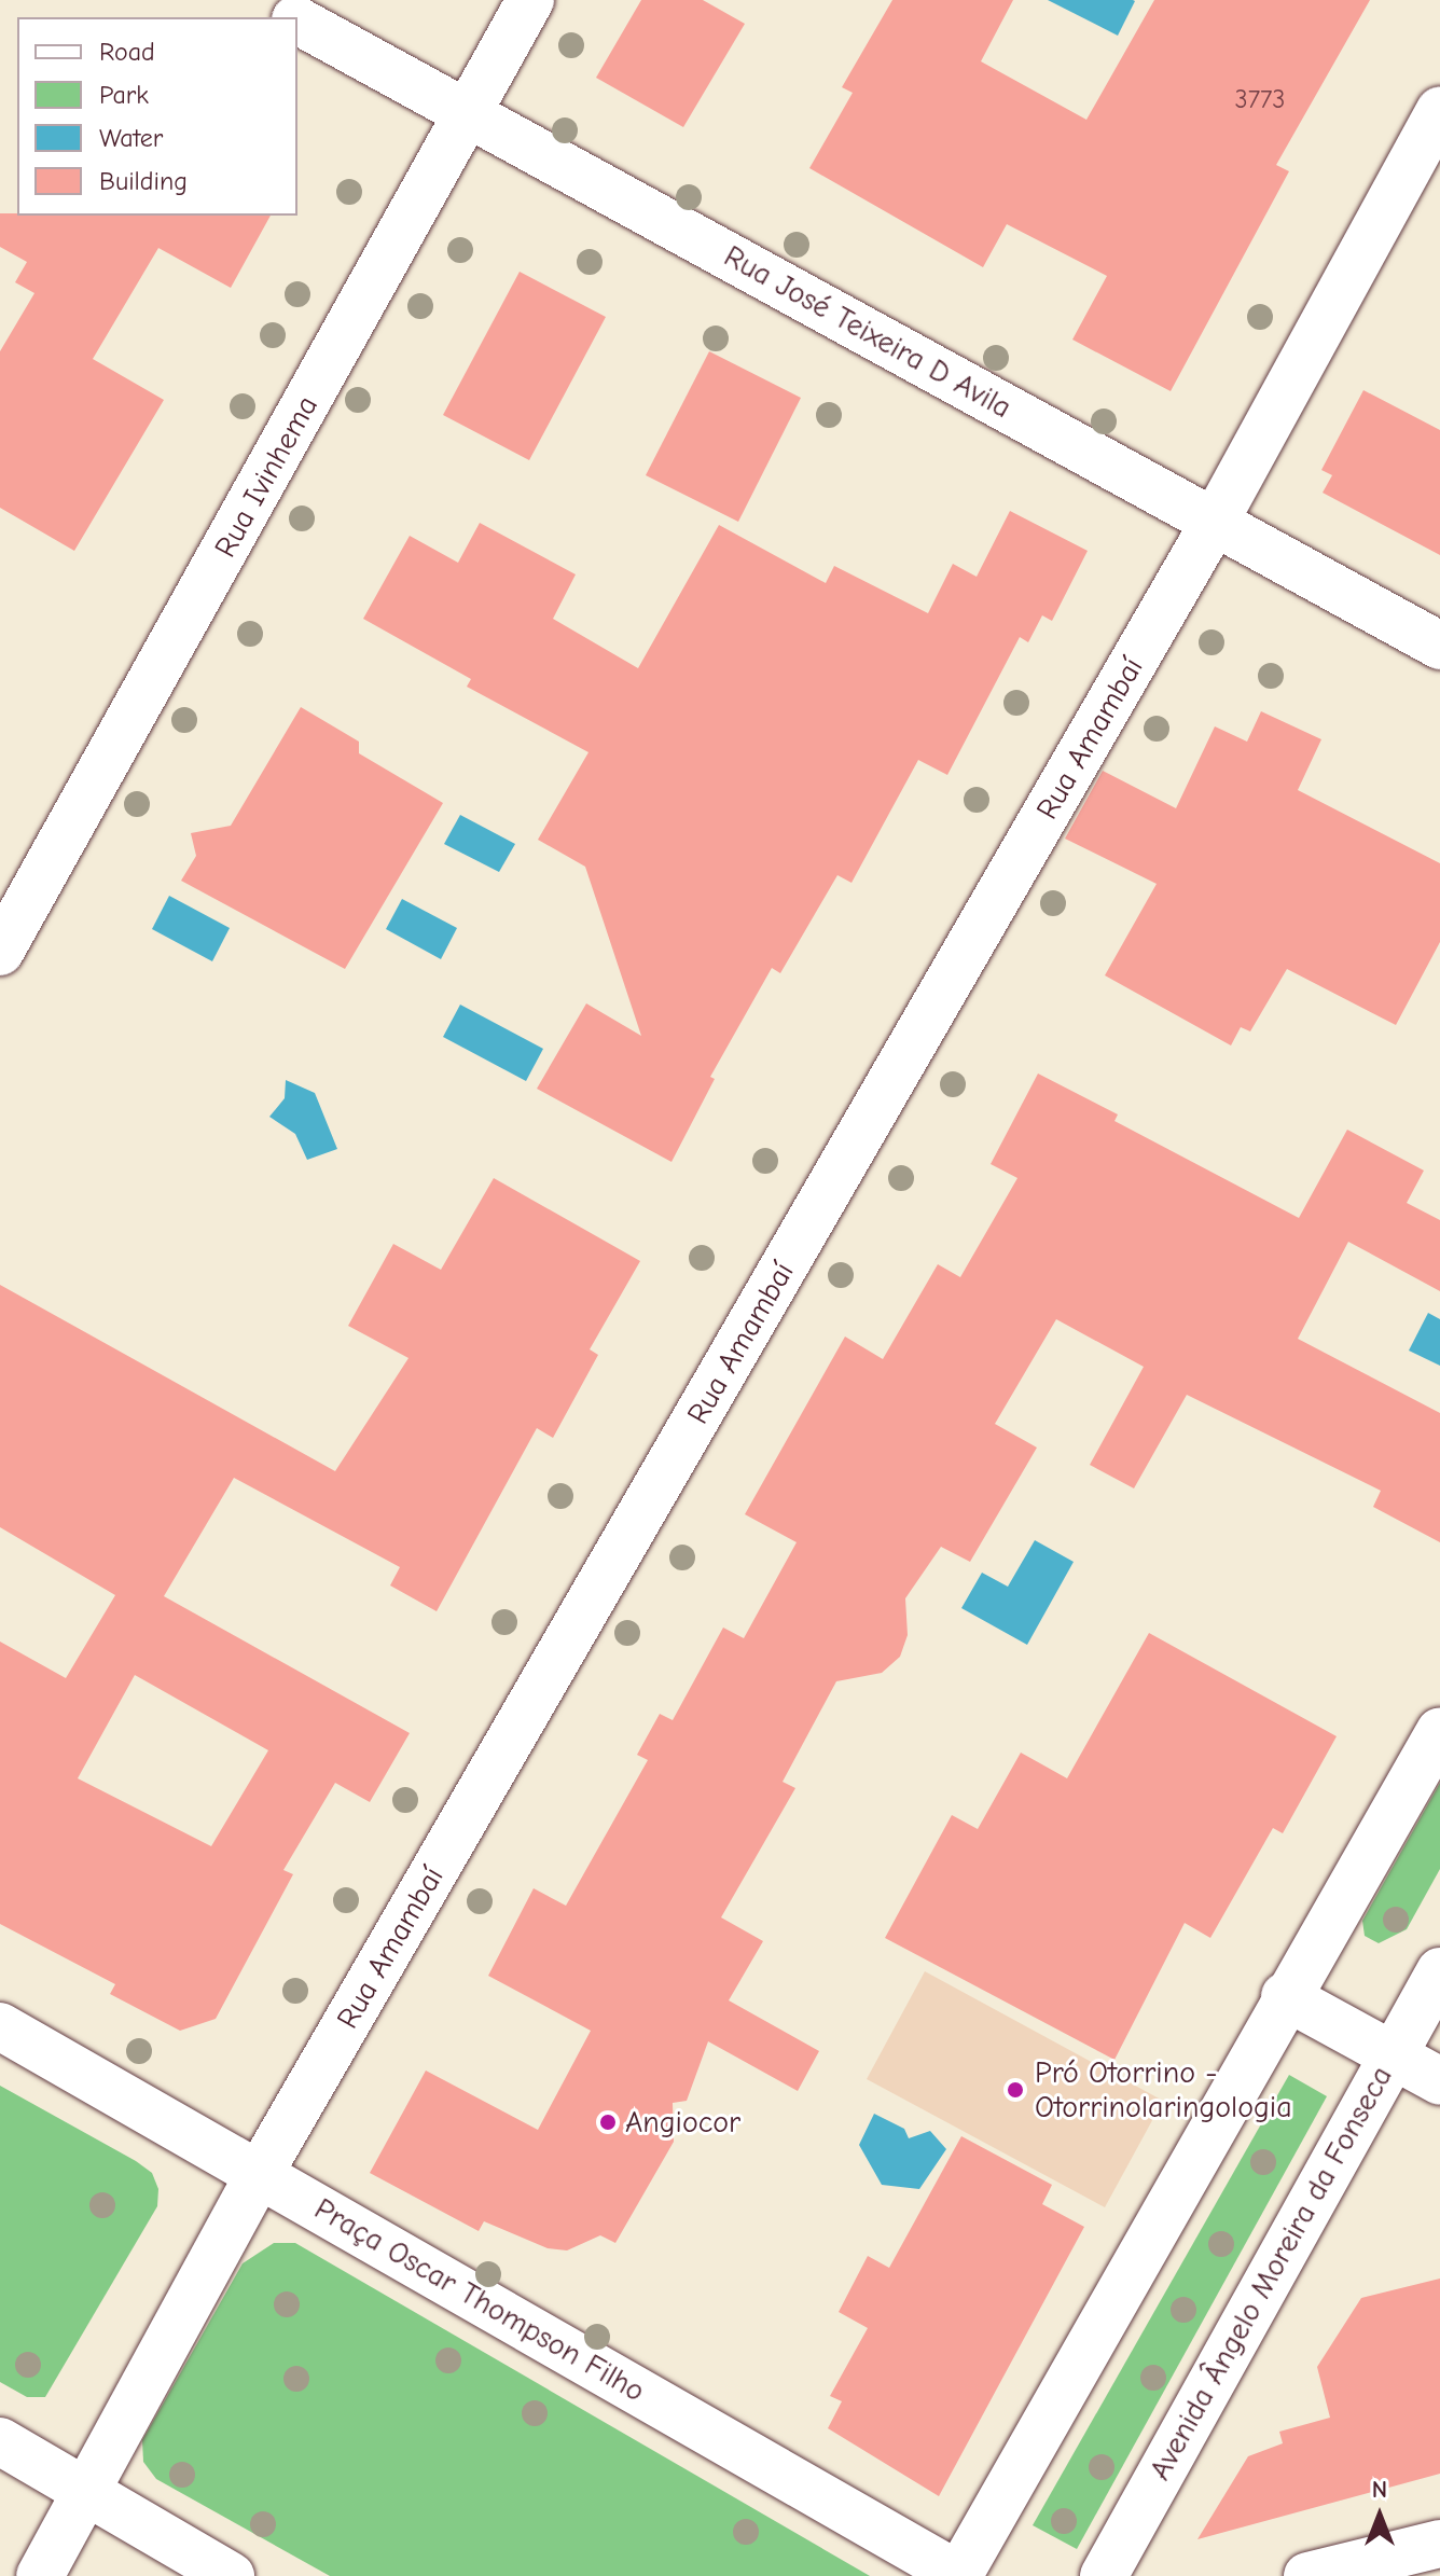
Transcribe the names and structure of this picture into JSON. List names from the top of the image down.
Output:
{
  "streets": {
    "street": [
      "Rua José Teixeira D Avila",
      "Rua Ivinhema",
      "Rua Amambaí",
      "Avenida Ângelo Moreira da Fonseca",
      "Praça Oscar Thompson Filho"
    ]
  },
  "crossings": [
    ["Rua José Teixeira D Avila", "Rua Ivinhema"],
    ["Rua José Teixeira D Avila", "Rua Amambaí"],
    ["Rua Amambaí", "Praça Oscar Thompson Filho"]
  ],
  "places": ["Pró Otorrino - Otorrinolaringologia", "Angiocor"],
  "house_numbers": ["3773"],
  "legend": [
    "Road",
    "Park",
    "Water",
    "Building"
  ],
  "north": "top"
}
